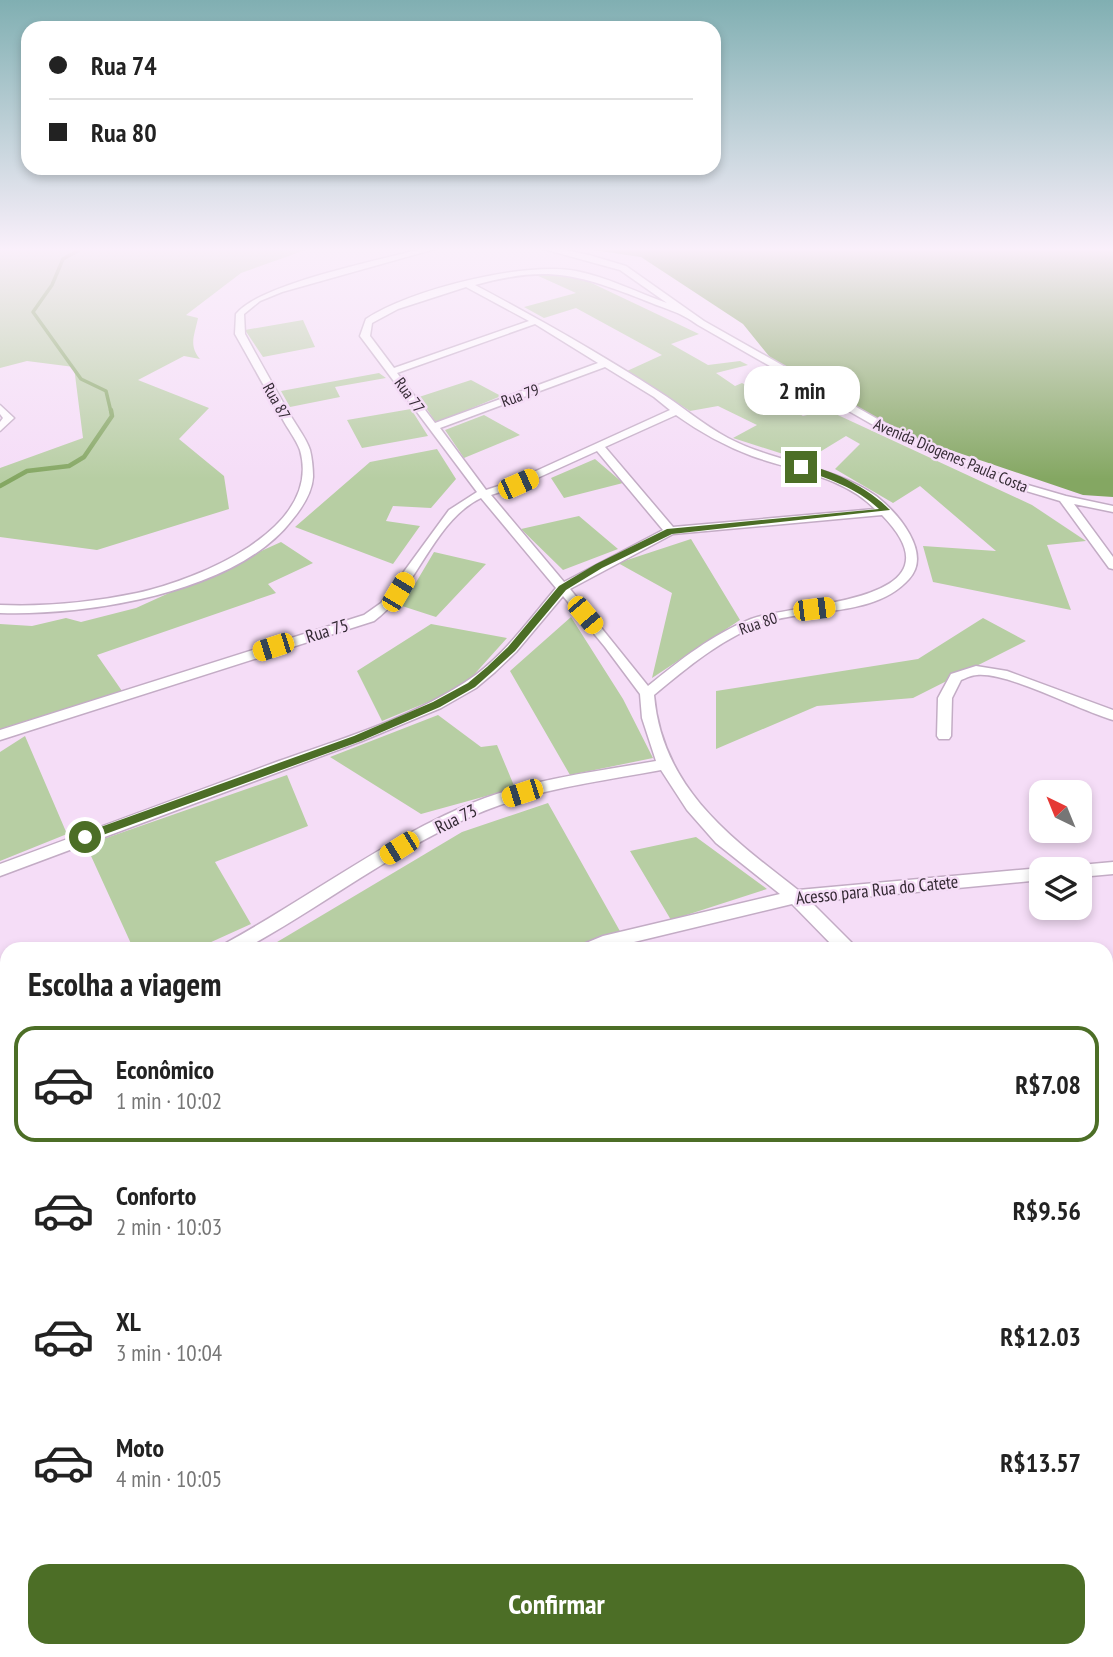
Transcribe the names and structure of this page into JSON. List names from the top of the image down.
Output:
{
  "streets": {
    "street": [
      "Rua 77",
      "Rua 79",
      "Rua 87",
      "Avenida Diogenes Paula Costa",
      "Rua 80",
      "Rua 75",
      "Rua 73",
      "Acesso para Rua do Catete"
    ]
  },
  "crossings": [
    ["Rua 77", "Rua 79"],
    ["Rua 77", "Rua 75"],
    ["Rua 79", "Rua 80"]
  ],
  "north": "top left",
  "page": {
    "banner": ["Rua 74", "Rua 80"],
    "bubble": "2 min",
    "heading": "Escolha a viagem",
    "list": [
      {
        "name": "Econômico",
        "note": "1 min · 10:02",
        "value": "R$7.08"
      },
      {
        "name": "Conforto",
        "note": "2 min · 10:03",
        "value": "R$9.56"
      },
      {
        "name": "XL",
        "note": "3 min · 10:04",
        "value": "R$12.03"
      },
      {
        "name": "Moto",
        "note": "4 min · 10:05",
        "value": "R$13.57"
      }
    ],
    "buttons": "Confirmar"
  }
}
